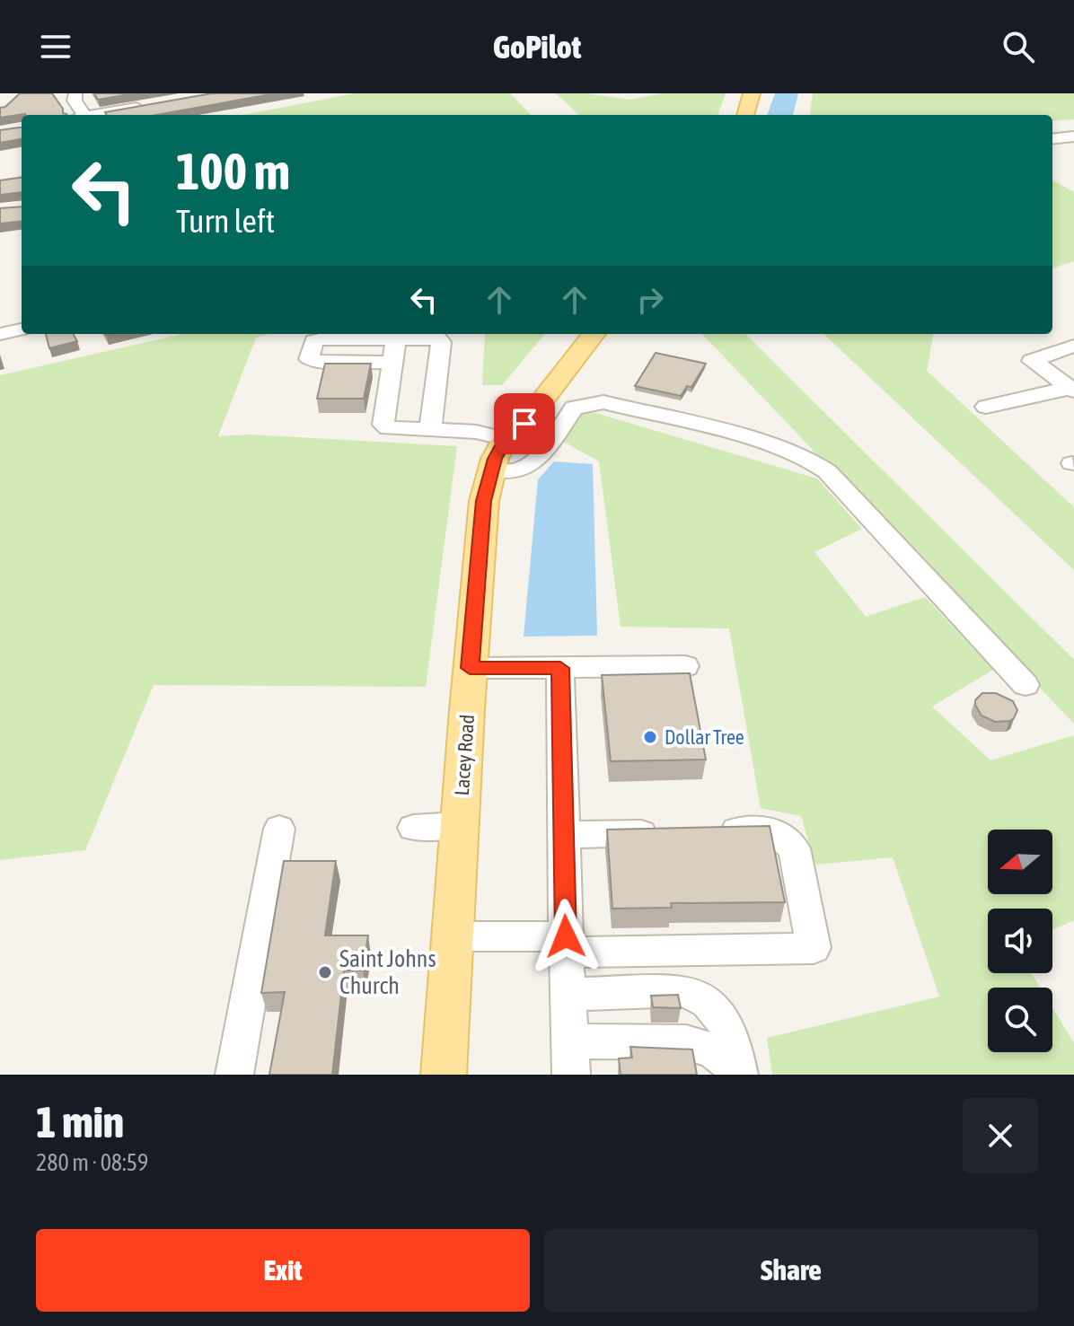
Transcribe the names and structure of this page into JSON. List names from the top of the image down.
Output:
{
  "streets": {
    "main road": ["Lacey Road"]
  },
  "places": ["Dollar Tree", "Saint Johns Church"],
  "north": "left",
  "page": {
    "header": "GoPilot",
    "turn": ["100 m", "Turn left"],
    "heading": ["1 min", "280 m · 08:59"],
    "buttons": ["Exit", "Share"]
  }
}
